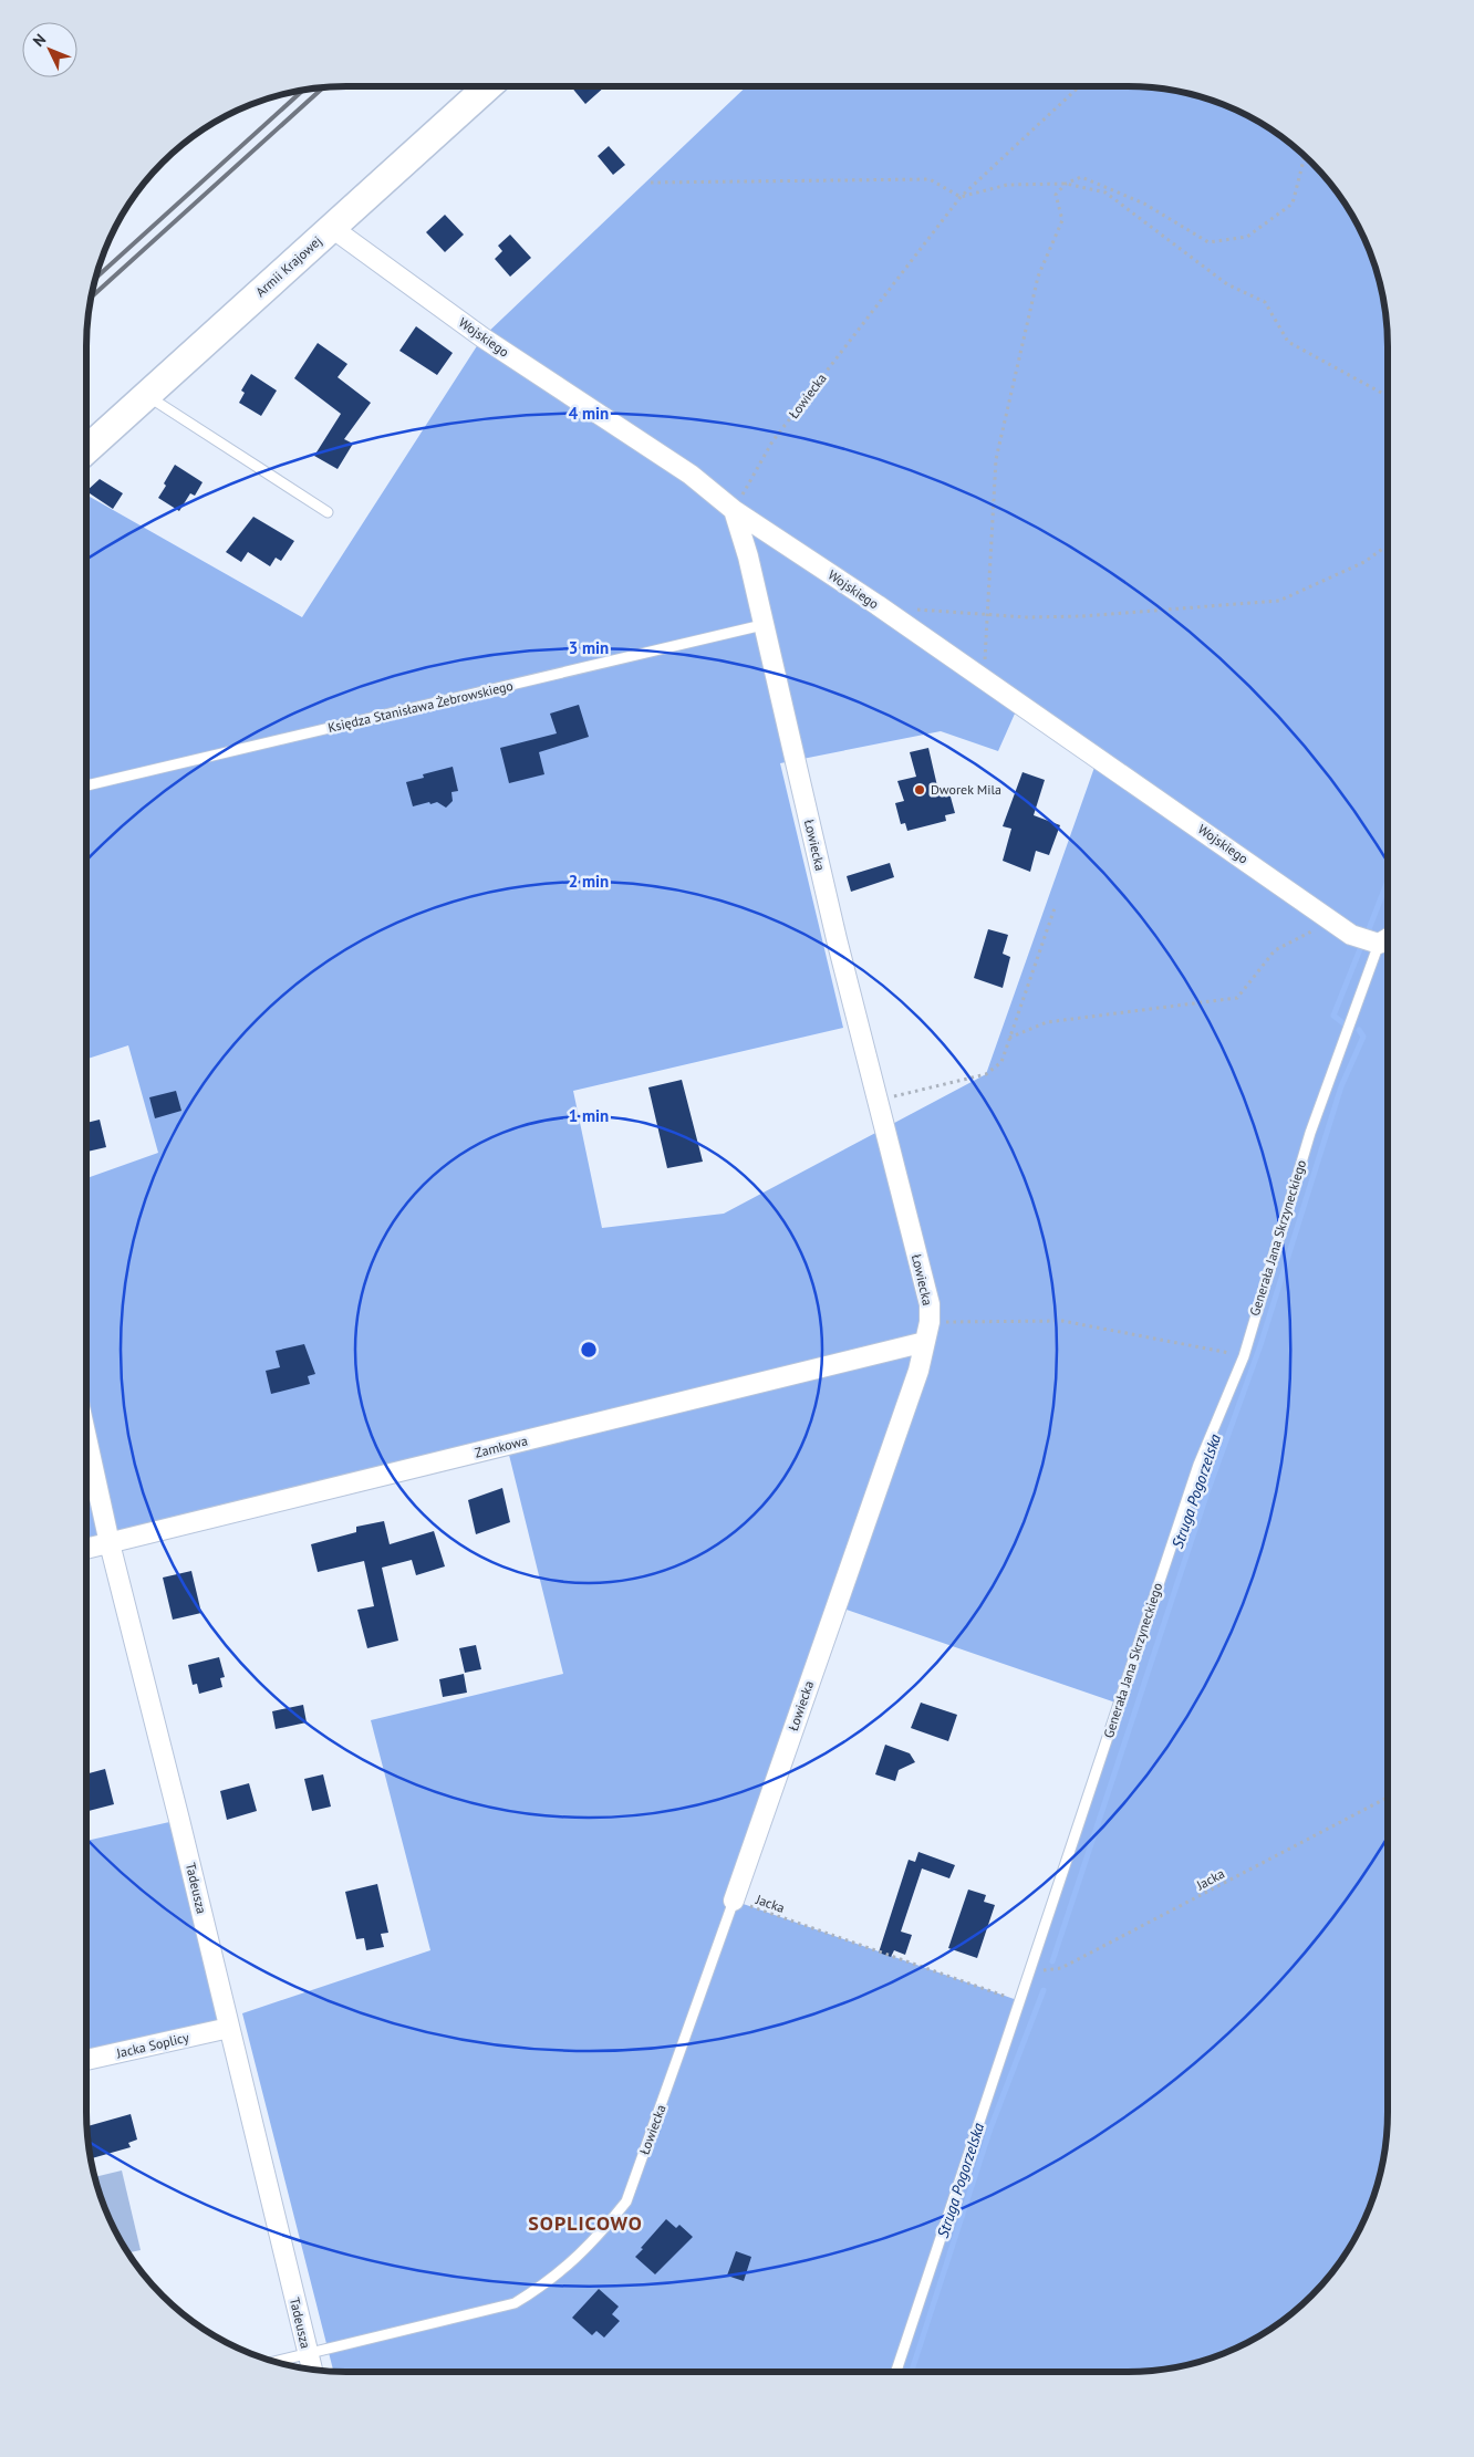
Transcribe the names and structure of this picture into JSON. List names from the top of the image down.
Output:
{
  "streets": {
    "main road": ["Armii Krajowej"],
    "street": [
      "Wojskiego",
      "Łowiecka",
      "Zamkowa",
      "Tadeusza",
      "Jacka Soplicy"
    ],
    "lane": ["Księdza Stanisława Żebrowskiego", "Generała Jana Skrzyneckiego"],
    "path": ["Jacka"]
  },
  "crossings": [
    ["Armii Krajowej", "Wojskiego"],
    ["Wojskiego", "Łowiecka"],
    ["Wojskiego", "Generała Jana Skrzyneckiego"],
    ["Łowiecka", "Księdza Stanisława Żebrowskiego"],
    ["Łowiecka", "Zamkowa"],
    ["Łowiecka", "Jacka"],
    ["Łowiecka", "Tadeusza"],
    ["Generała Jana Skrzyneckiego", "Jacka"],
    ["Zamkowa", "Tadeusza"],
    ["Tadeusza", "Jacka Soplicy"]
  ],
  "districts": ["SOPLICOWO"],
  "water": ["Struga Pogorzelska"],
  "places": ["Dworek Mila"],
  "north": "top left",
  "rings": [
    "4 min",
    "3 min",
    "2 min",
    "1 min"
  ]
}
